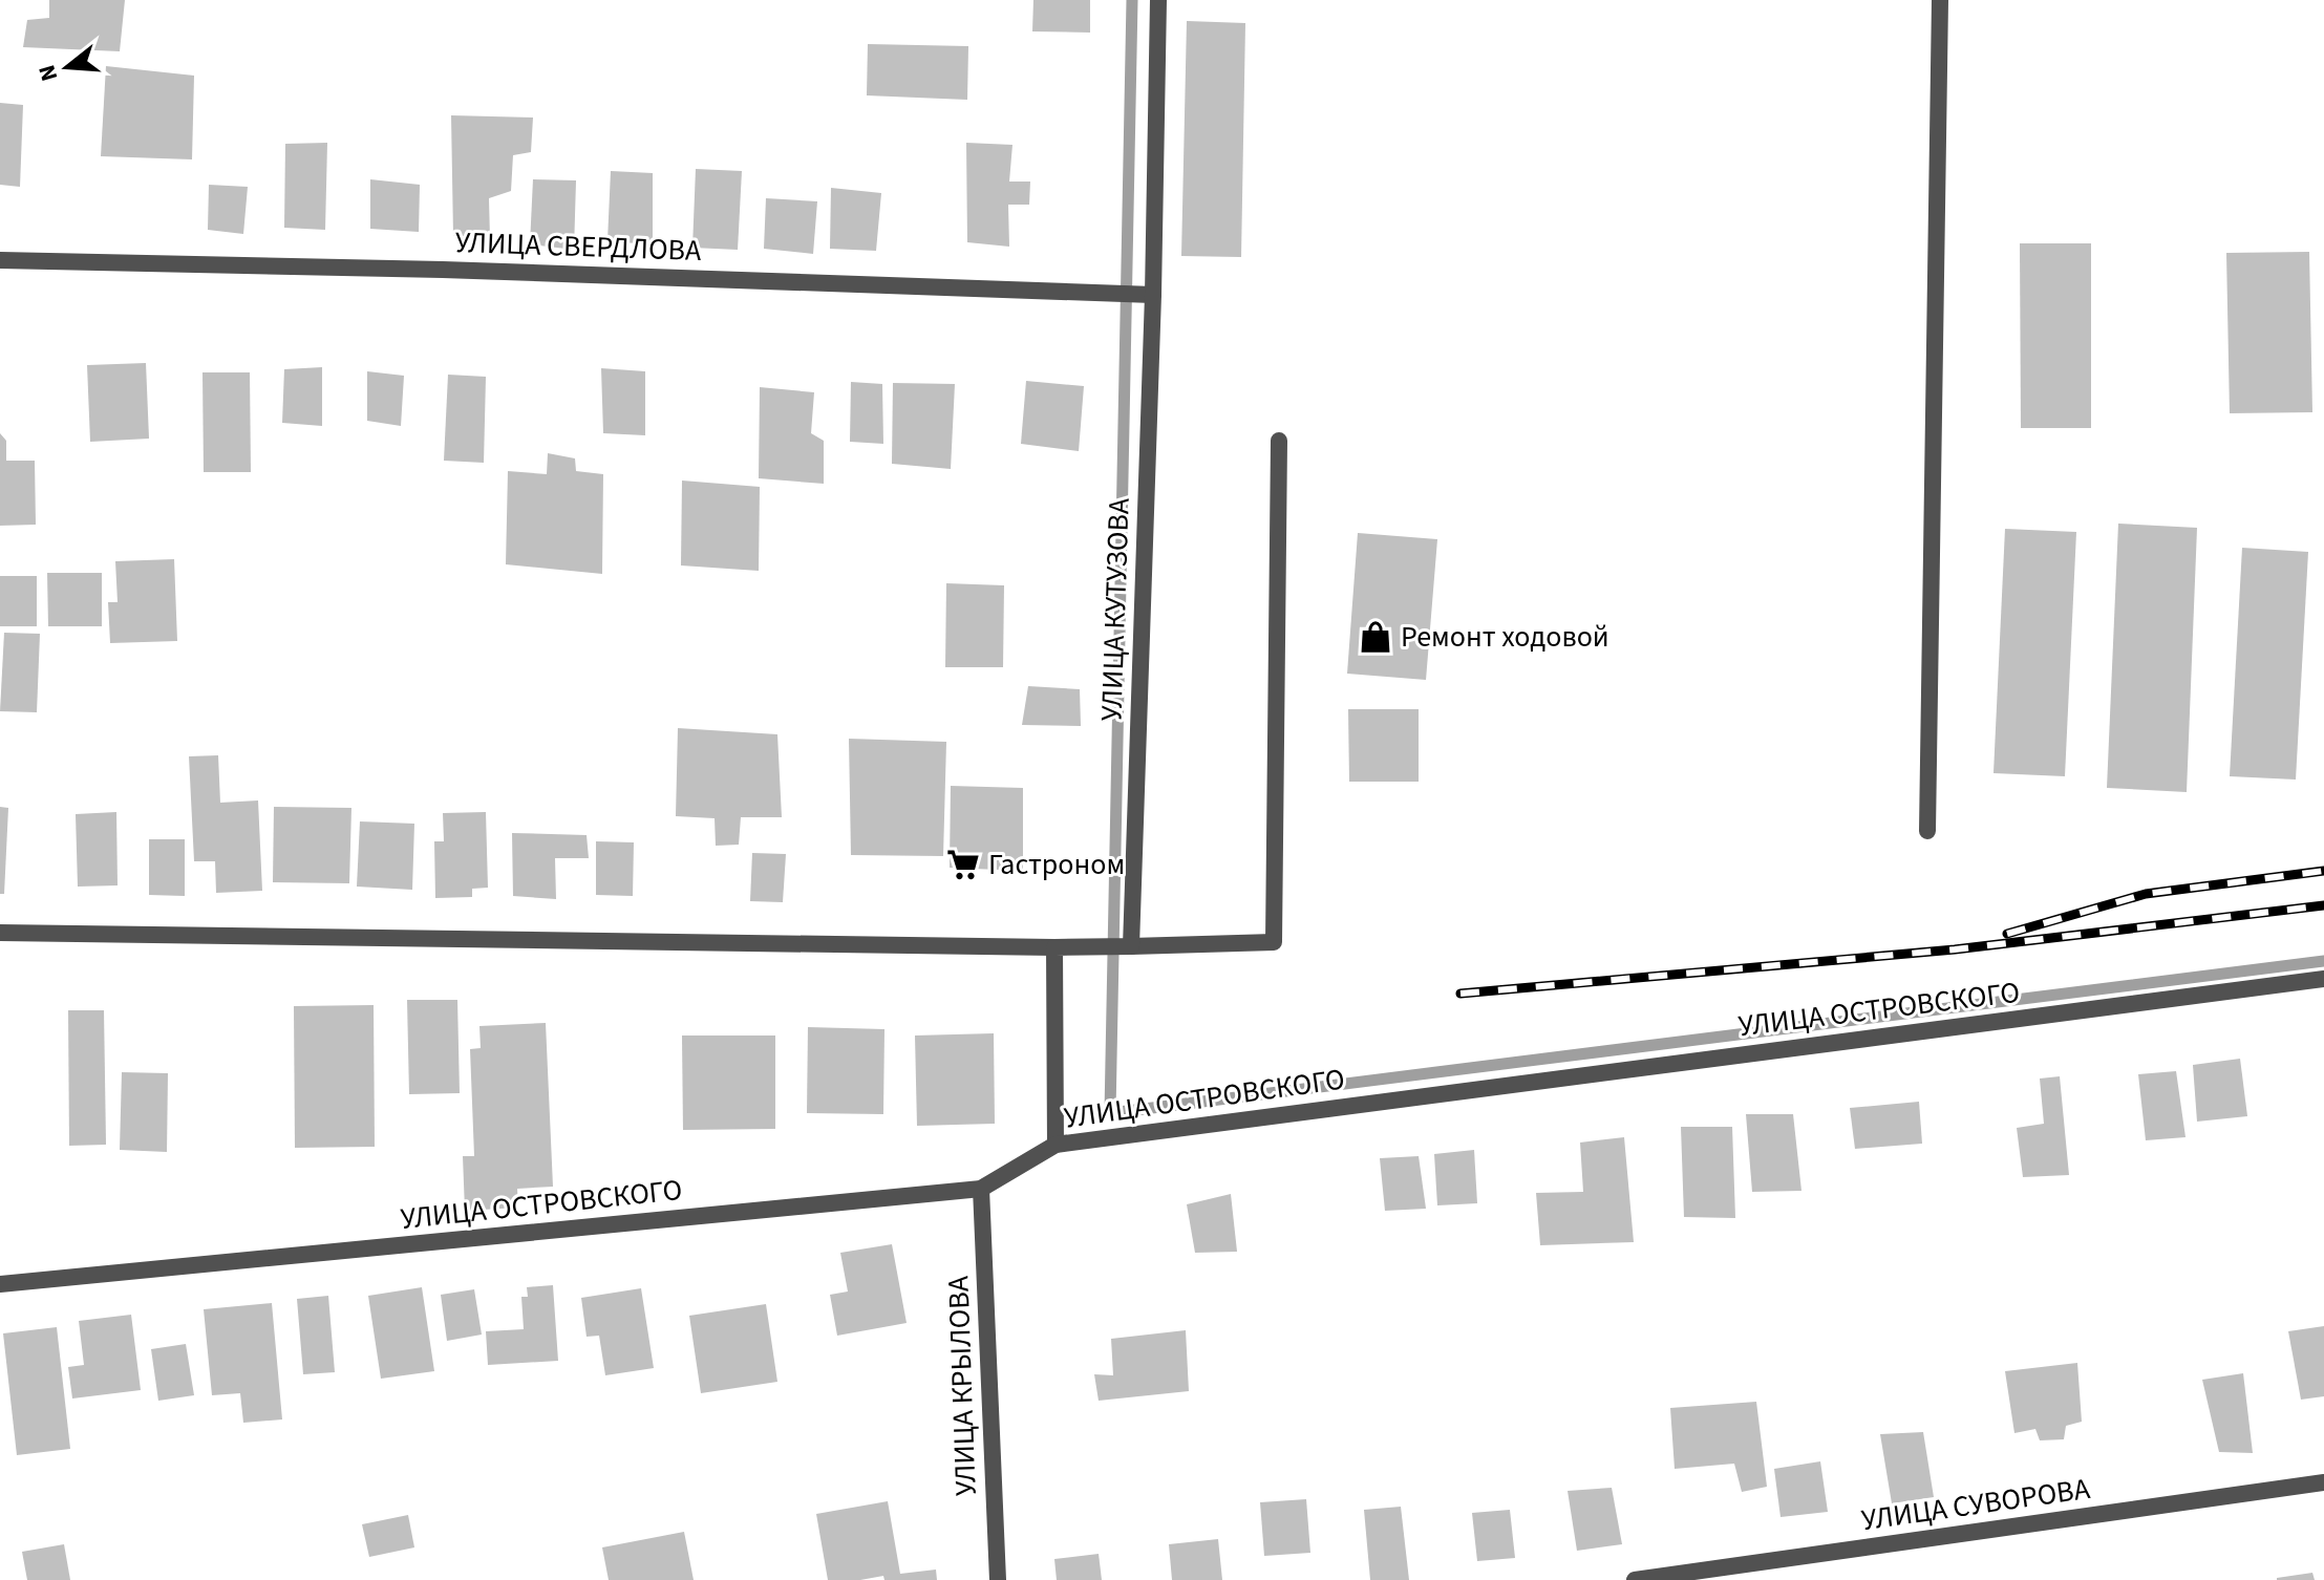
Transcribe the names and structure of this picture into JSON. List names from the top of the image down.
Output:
{
  "streets": {
    "street": [
      "УЛИЦА СВЕРДЛОВА",
      "УЛИЦА КУТУЗОВА",
      "УЛИЦА ОСТРОВСКОГО",
      "УЛИЦА КРЫЛОВА",
      "УЛИЦА СУВОРОВА"
    ]
  },
  "crossings": [
    ["УЛИЦА СВЕРДЛОВА", "УЛИЦА КУТУЗОВА"],
    ["УЛИЦА ОСТРОВСКОГО", "УЛИЦА КРЫЛОВА"]
  ],
  "places": {
    "shop": ["Ремонт ходовой"],
    "supermarket": ["Гастроном"]
  },
  "north": "left"
}
